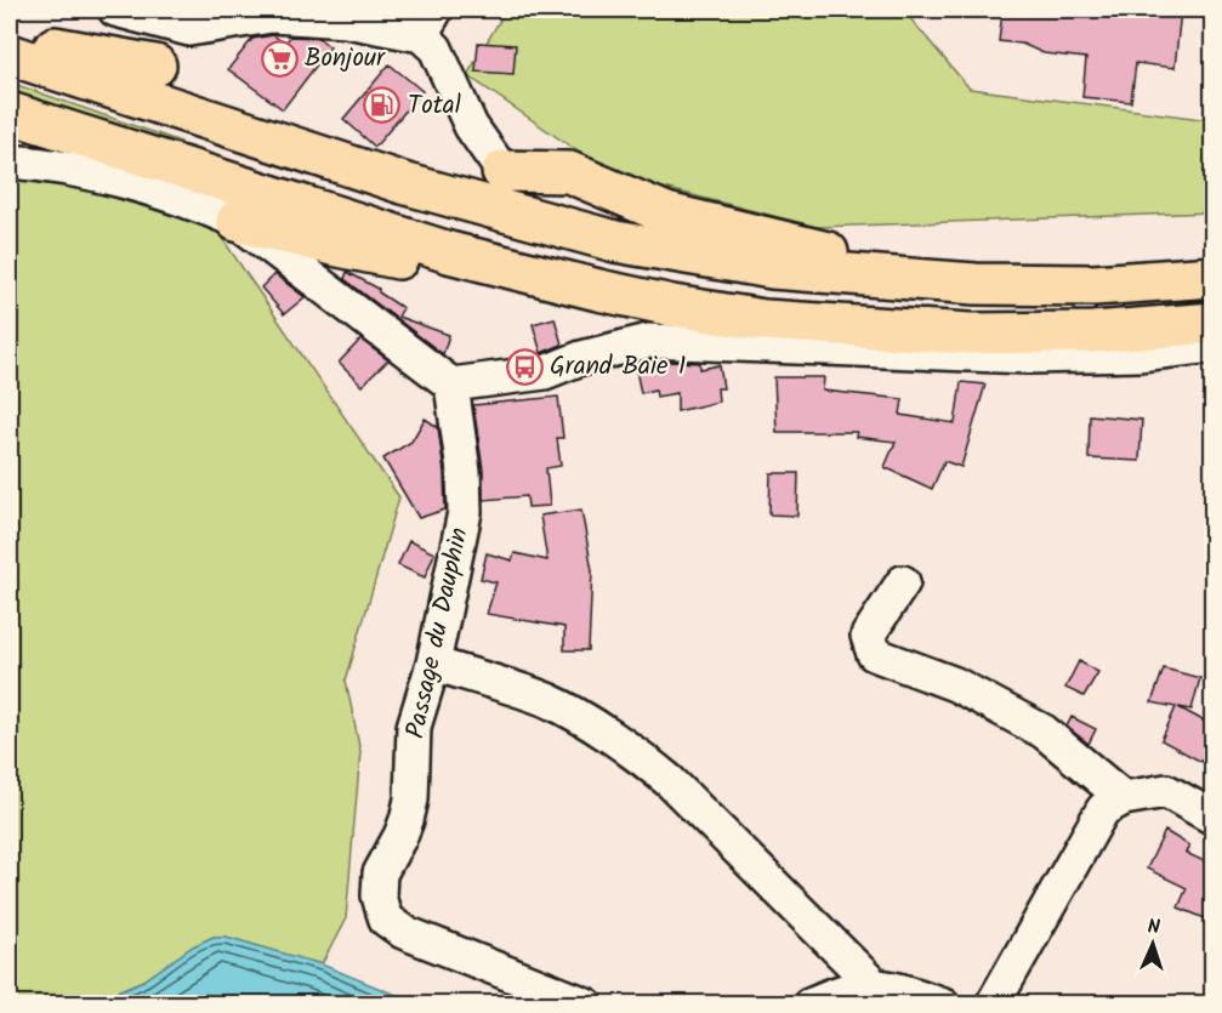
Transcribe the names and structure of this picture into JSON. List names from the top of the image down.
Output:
{
  "streets": {
    "street": ["Passage du Dauphin"]
  },
  "places": {
    "supermarket": ["Bonjour"],
    "fuel station": ["Total"],
    "bus stop": ["Grand Baie 1"]
  },
  "north": "top"
}
